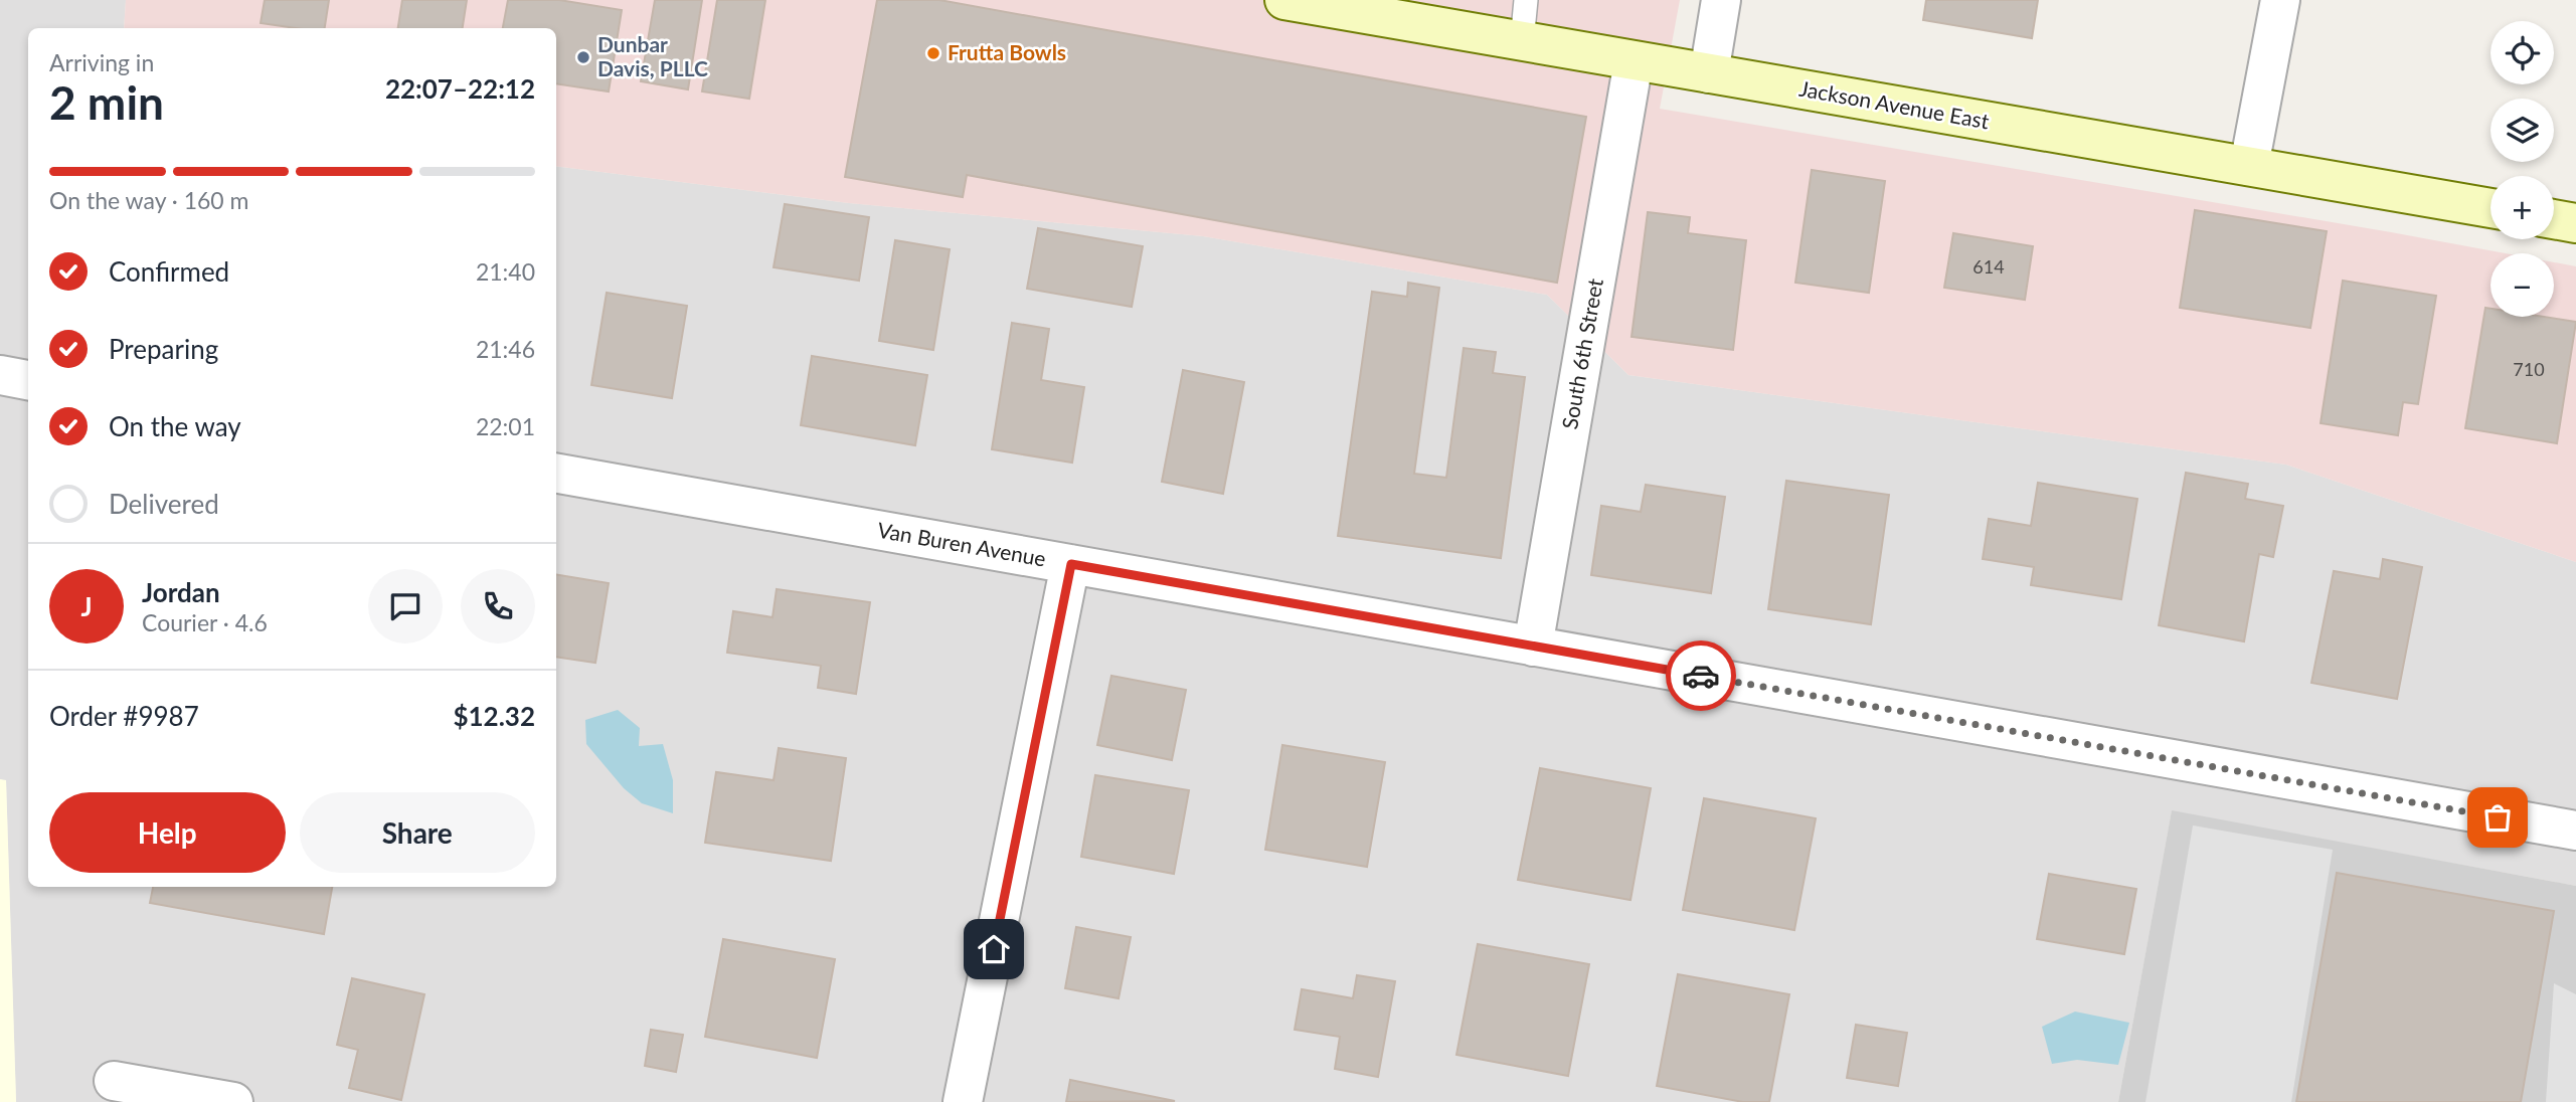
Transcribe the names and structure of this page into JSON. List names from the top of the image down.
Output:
{
  "streets": {
    "main road": ["Jackson Avenue East"],
    "street": ["South 6th Street", "Van Buren Avenue"]
  },
  "crossings": [
    ["Jackson Avenue East", "South 6th Street"],
    ["South 6th Street", "Van Buren Avenue"]
  ],
  "places": ["Frutta Bowls", "Dunbar Davis, PLLC"],
  "house_numbers": ["614", "710"],
  "page": {
    "map_buttons": ["+", "−"],
    "heading": ["2 min", "Arriving in", "22:07–22:12"],
    "panel": [
      "Jordan",
      "Courier · 4.6",
      "Order #9987",
      "$12.32"
    ],
    "bar": "On the way · 160 m",
    "list": [
      ["Confirmed", "21:40"],
      ["Preparing", "21:46"],
      ["On the way", "22:01"],
      "Delivered"
    ],
    "round": "J",
    "buttons": ["Help", "Share"]
  }
}
